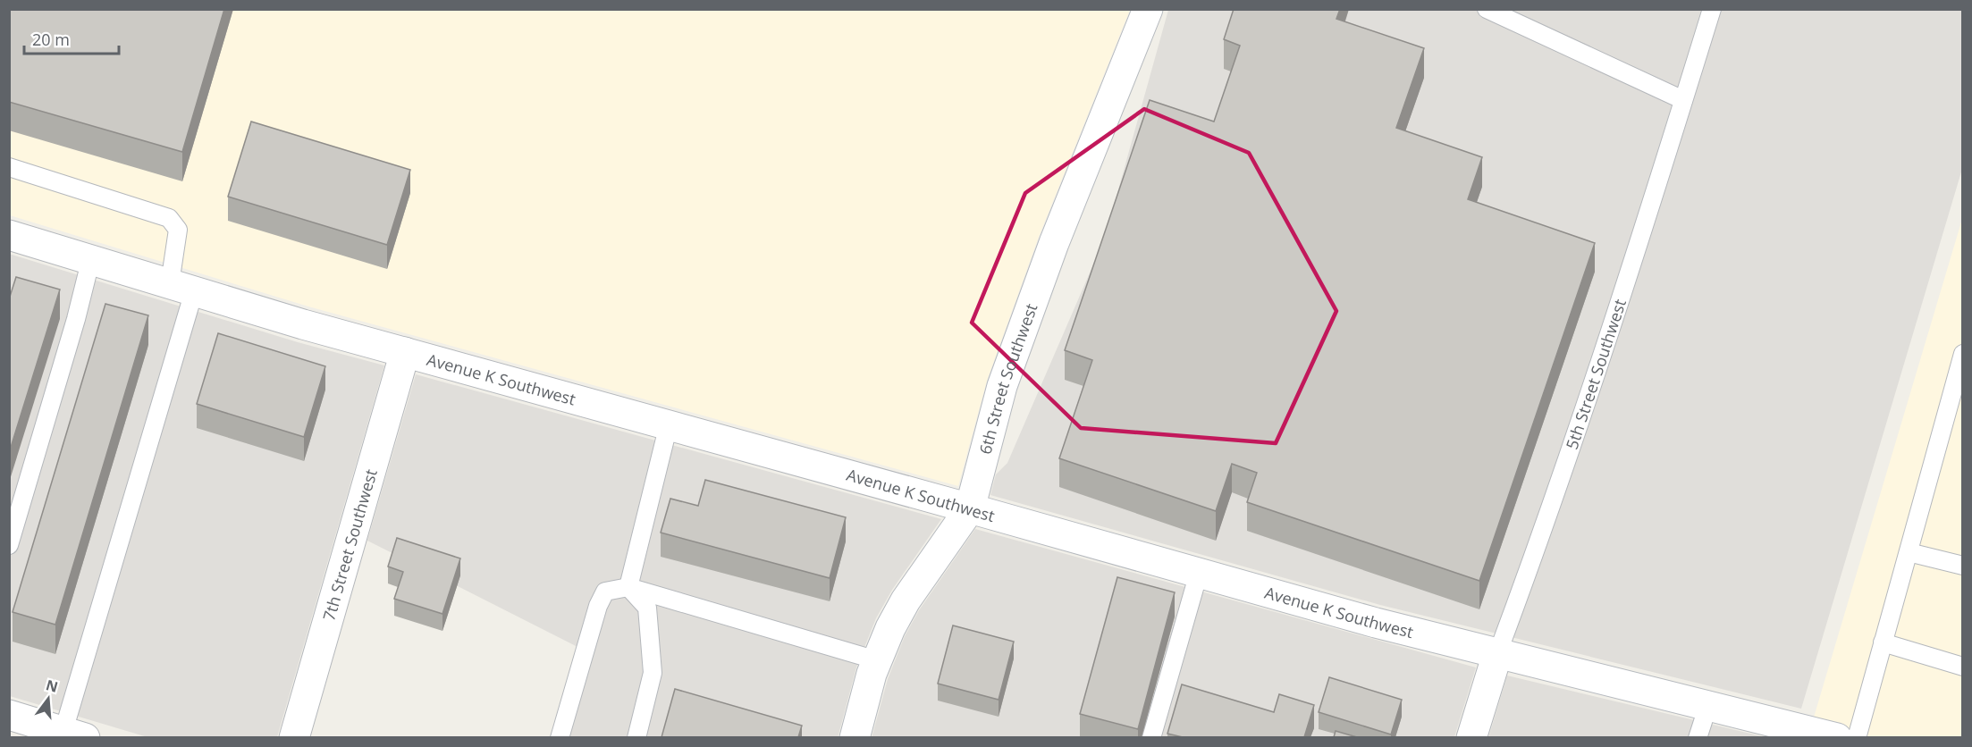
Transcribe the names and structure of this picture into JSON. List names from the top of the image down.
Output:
{
  "streets": {
    "street": [
      "5th Street Southwest",
      "Avenue K Southwest",
      "6th Street Southwest",
      "7th Street Southwest"
    ]
  },
  "crossings": [
    ["5th Street Southwest", "Avenue K Southwest"],
    ["Avenue K Southwest", "6th Street Southwest"],
    ["Avenue K Southwest", "7th Street Southwest"]
  ],
  "scale_bar": "20 m",
  "north": "top"
}
